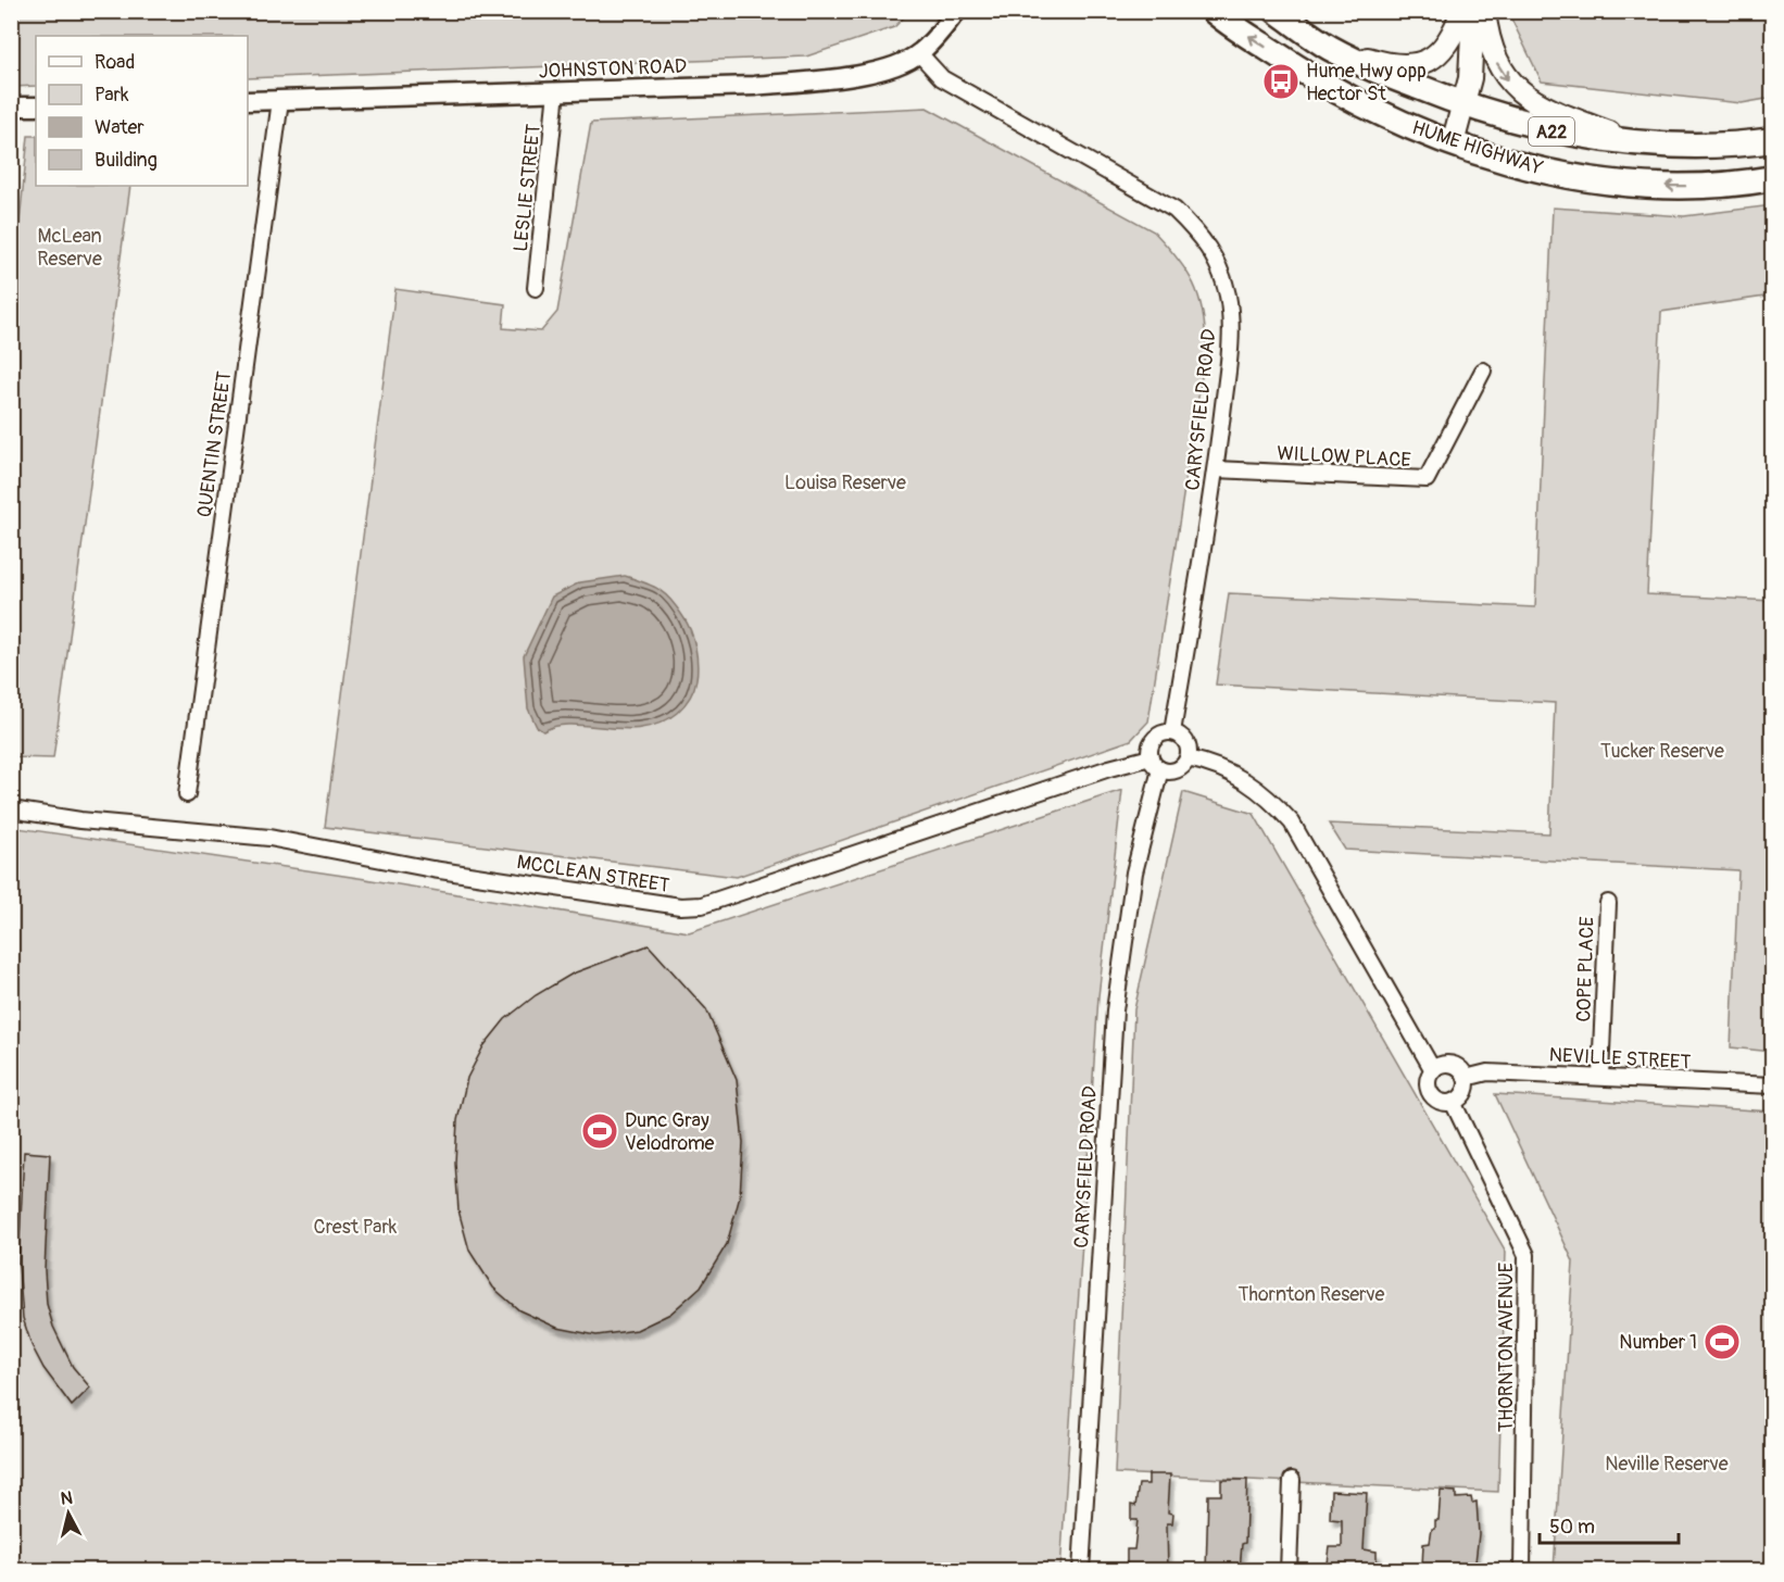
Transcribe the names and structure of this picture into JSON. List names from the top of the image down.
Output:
{
  "streets": {
    "highway": ["A22", "HUME HIGHWAY"],
    "street": [
      "JOHNSTON ROAD",
      "LESLIE STREET",
      "CARYSFIELD ROAD",
      "QUENTIN STREET",
      "WILLOW PLACE",
      "MCCLEAN STREET",
      "COPE PLACE",
      "NEVILLE STREET",
      "THORNTON AVENUE"
    ]
  },
  "crossings": [
    ["JOHNSTON ROAD", "LESLIE STREET"],
    ["JOHNSTON ROAD", "CARYSFIELD ROAD"],
    ["JOHNSTON ROAD", "QUENTIN STREET"],
    ["CARYSFIELD ROAD", "WILLOW PLACE"],
    ["CARYSFIELD ROAD", "MCCLEAN STREET"],
    ["COPE PLACE", "NEVILLE STREET"],
    ["NEVILLE STREET", "THORNTON AVENUE"]
  ],
  "parks": [
    "McLean Reserve",
    "Louisa Reserve",
    "Tucker Reserve",
    "Crest Park",
    "Thornton Reserve",
    "Neville Reserve"
  ],
  "places": {
    "bus stop": ["Hume Hwy opp Hector St"],
    "sports": ["Dunc Gray Velodrome", "Number 1"]
  },
  "legend": [
    "Road",
    "Park",
    "Water",
    "Building"
  ],
  "scale_bar": "50 m",
  "north": "top"
}
